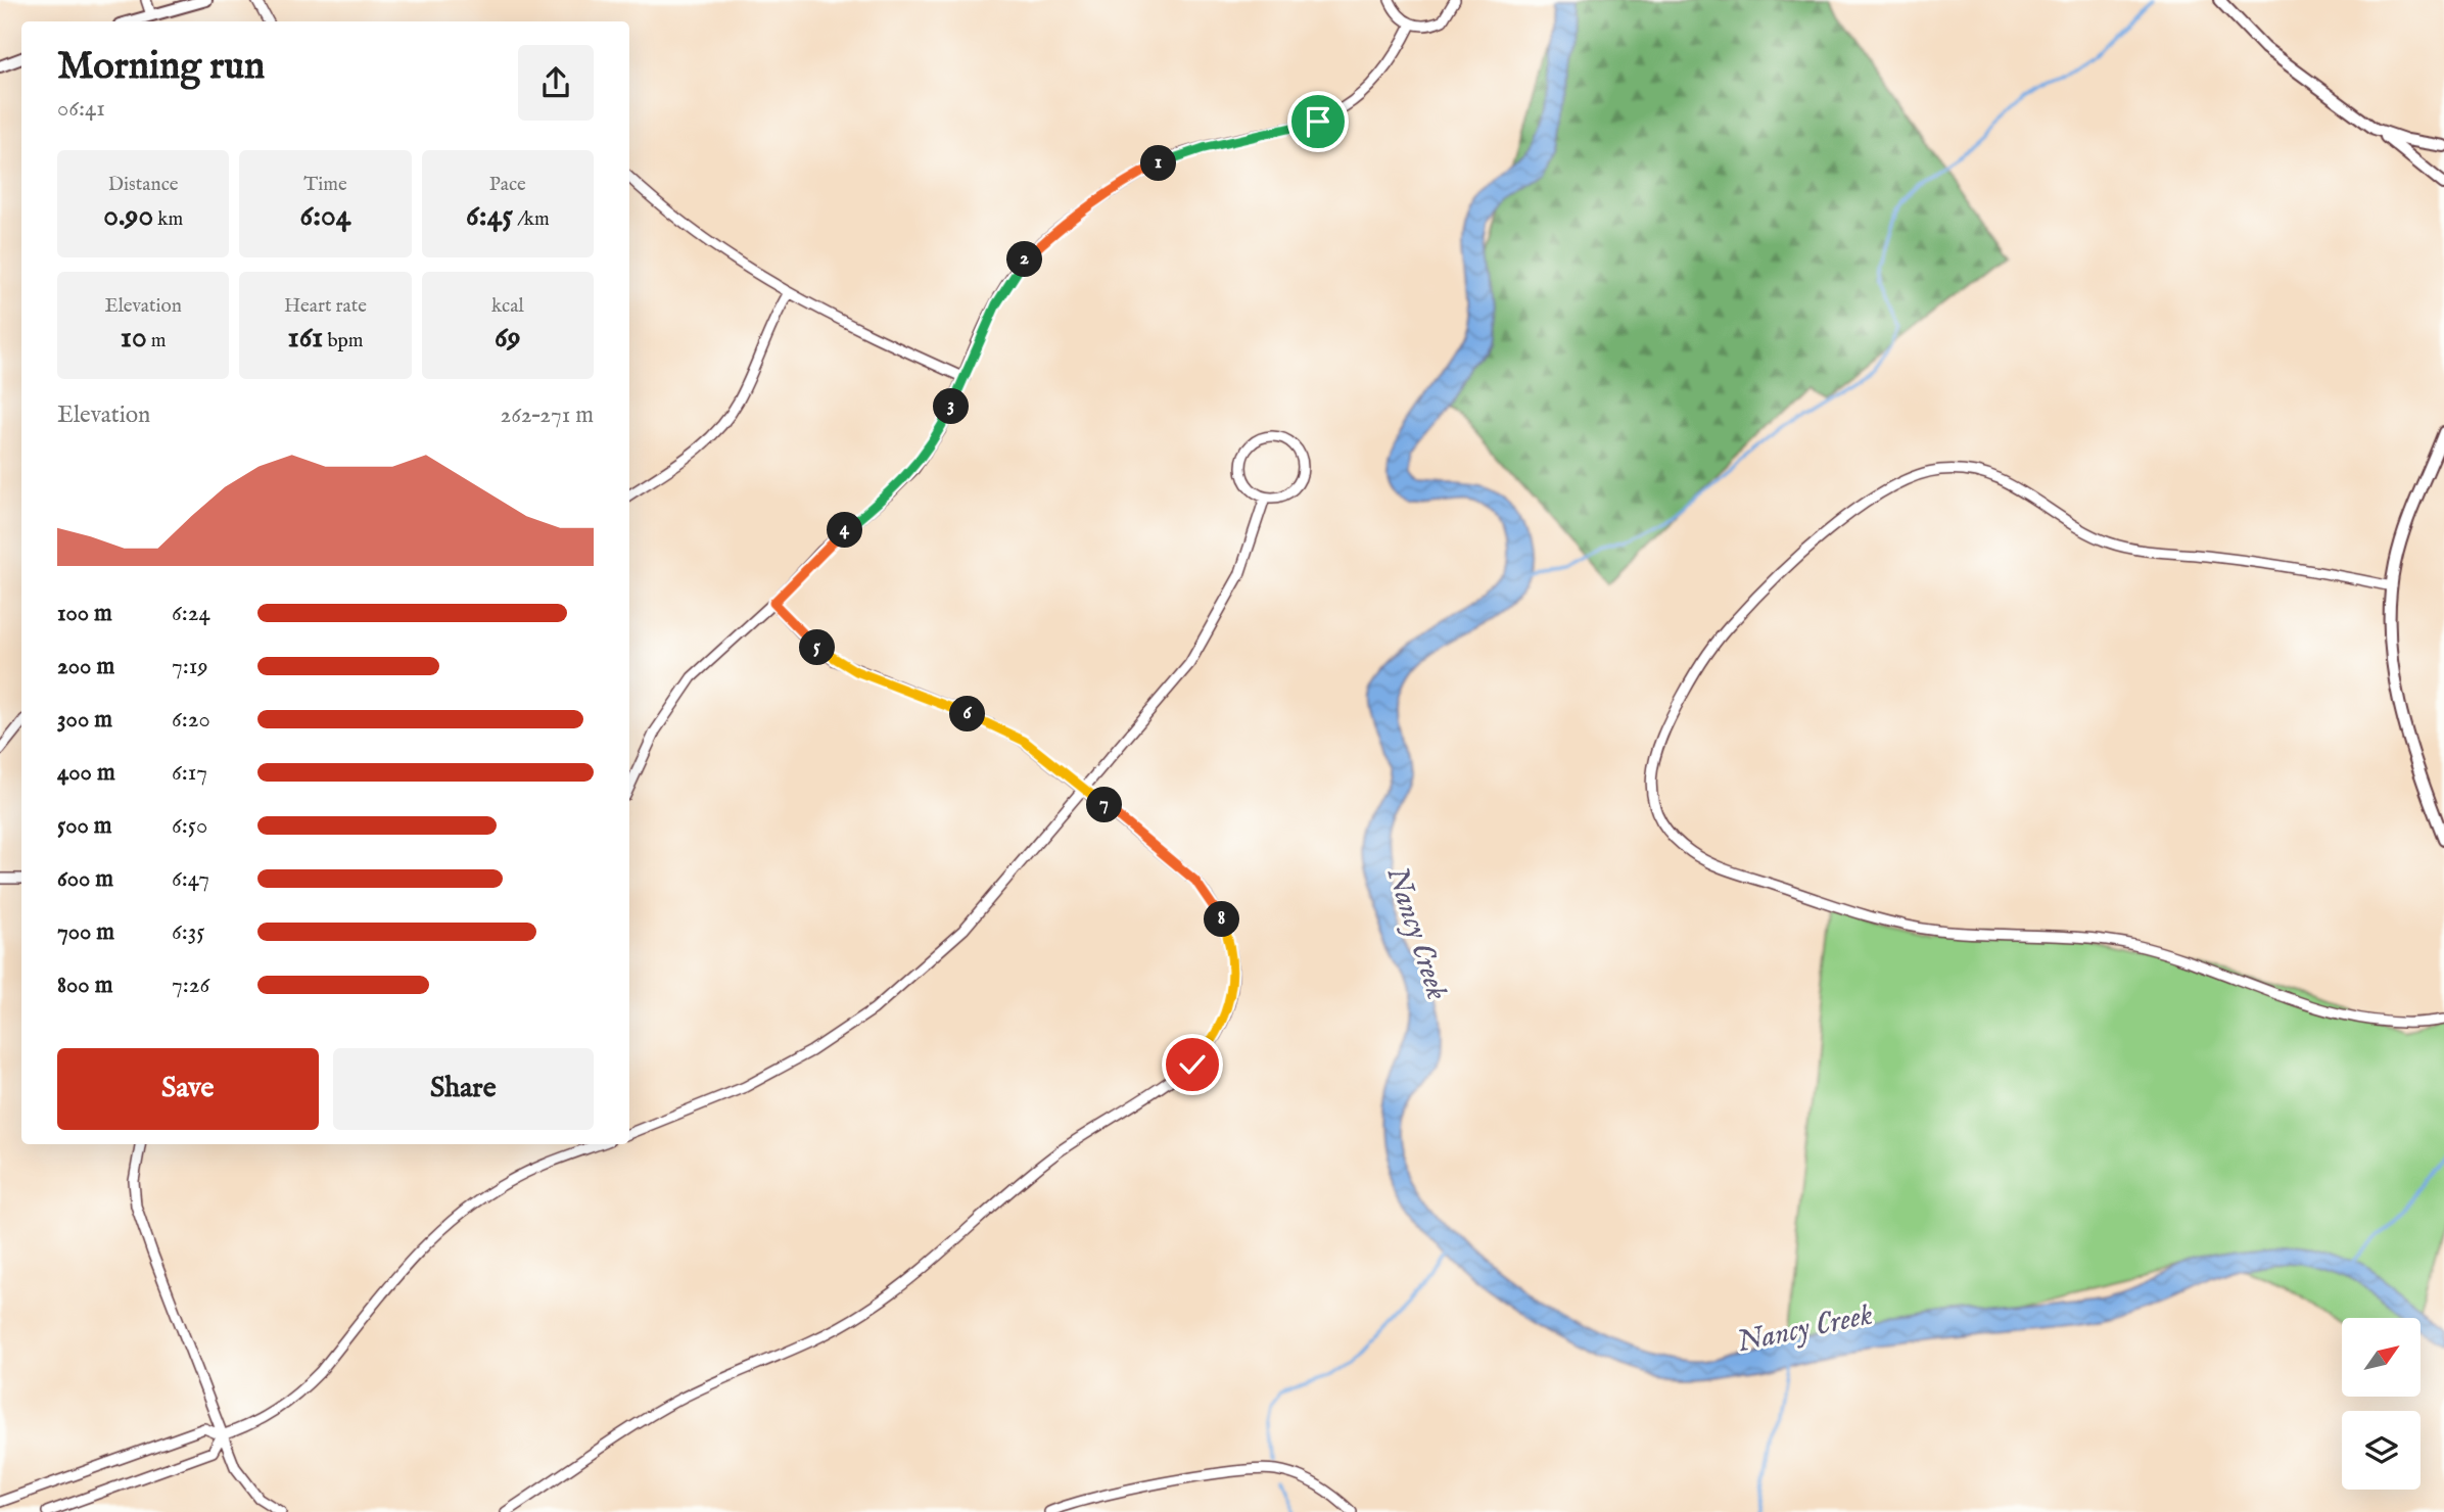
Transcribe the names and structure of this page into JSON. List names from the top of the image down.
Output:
{
  "water": ["Nancy Creek"],
  "north": "top right",
  "page": {
    "heading": ["Morning run", "06:41"],
    "stats": [
      ["Distance", "0.90 km"],
      ["Time", "6:04"],
      ["Pace", "6:45 /km"],
      ["Elevation", "10 m"],
      ["Heart rate", "161 bpm"],
      ["kcal", "69"]
    ],
    "pins": [
      "1",
      "2",
      "3",
      "4",
      "5",
      "6",
      "7",
      "8"
    ],
    "chart": ["Elevation", "262–271 m"],
    "list": [
      {
        "name": "100 m",
        "note": "6:24"
      },
      {
        "name": "200 m",
        "note": "7:19"
      },
      {
        "name": "300 m",
        "note": "6:20"
      },
      {
        "name": "400 m",
        "note": "6:17"
      },
      {
        "name": "500 m",
        "note": "6:50"
      },
      {
        "name": "600 m",
        "note": "6:47"
      },
      {
        "name": "700 m",
        "note": "6:35"
      },
      {
        "name": "800 m",
        "note": "7:26"
      }
    ],
    "buttons": ["Save", "Share"]
  }
}
